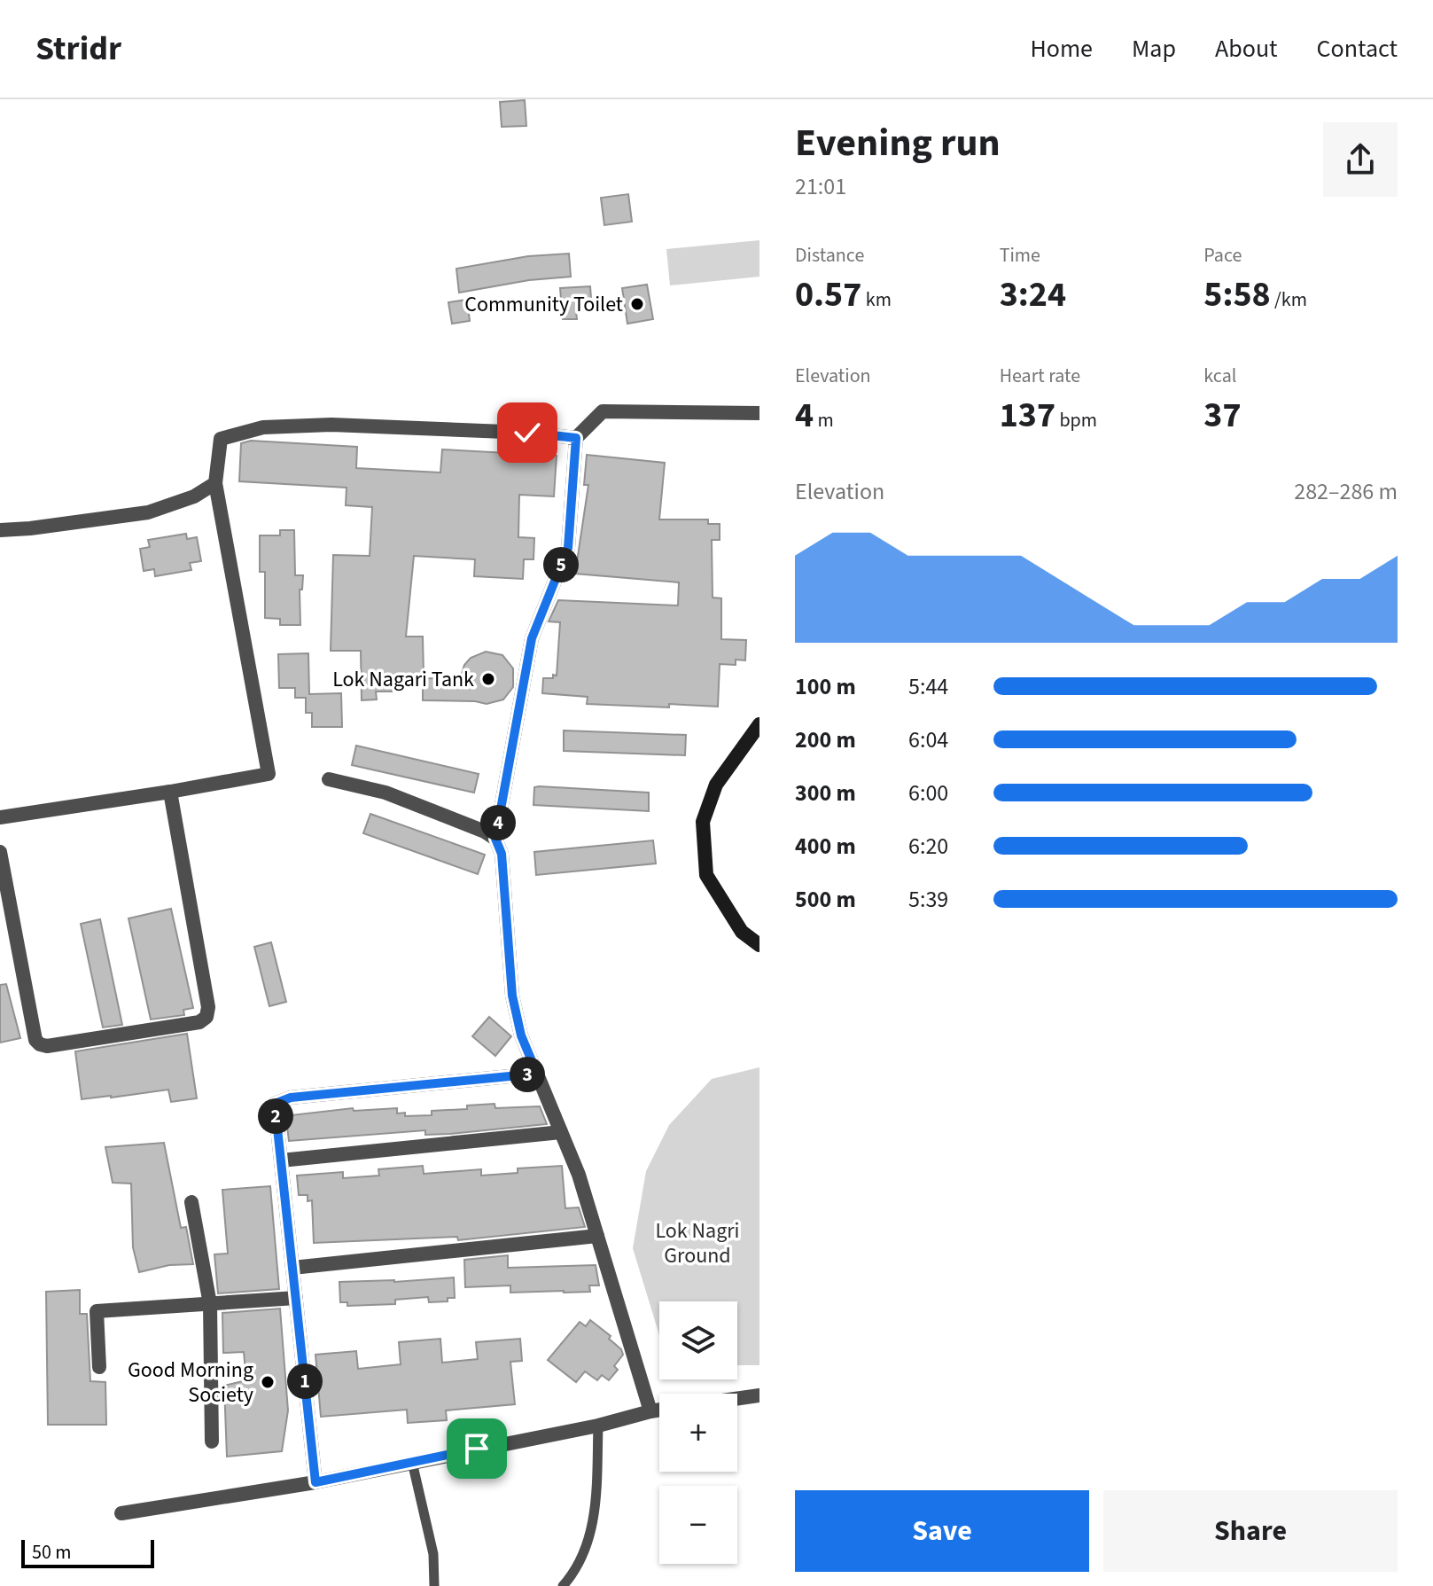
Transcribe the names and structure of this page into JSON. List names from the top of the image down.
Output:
{
  "parks": ["Lok Nagri Ground"],
  "places": ["Community Toilet", "Lok Nagari Tank", "Good Morning Society"],
  "scale_bar": "50 m",
  "page": {
    "header": "Stridr",
    "nav": [
      "Home",
      "Map",
      "About",
      "Contact"
    ],
    "heading": ["Evening run", "21:01"],
    "stats": [
      ["Distance", "0.57 km"],
      ["Time", "3:24"],
      ["Pace", "5:58 /km"],
      ["Elevation", "4 m"],
      ["Heart rate", "137 bpm"],
      ["kcal", "37"]
    ],
    "chart": ["Elevation", "282–286 m"],
    "pins": [
      "5",
      "4",
      "3",
      "2",
      "1"
    ],
    "list": [
      {
        "name": "100 m",
        "note": "5:44"
      },
      {
        "name": "200 m",
        "note": "6:04"
      },
      {
        "name": "300 m",
        "note": "6:00"
      },
      {
        "name": "400 m",
        "note": "6:20"
      },
      {
        "name": "500 m",
        "note": "5:39"
      }
    ],
    "map_buttons": ["+", "−"],
    "buttons": ["Save", "Share"],
    "scale": "50 m"
  }
}
